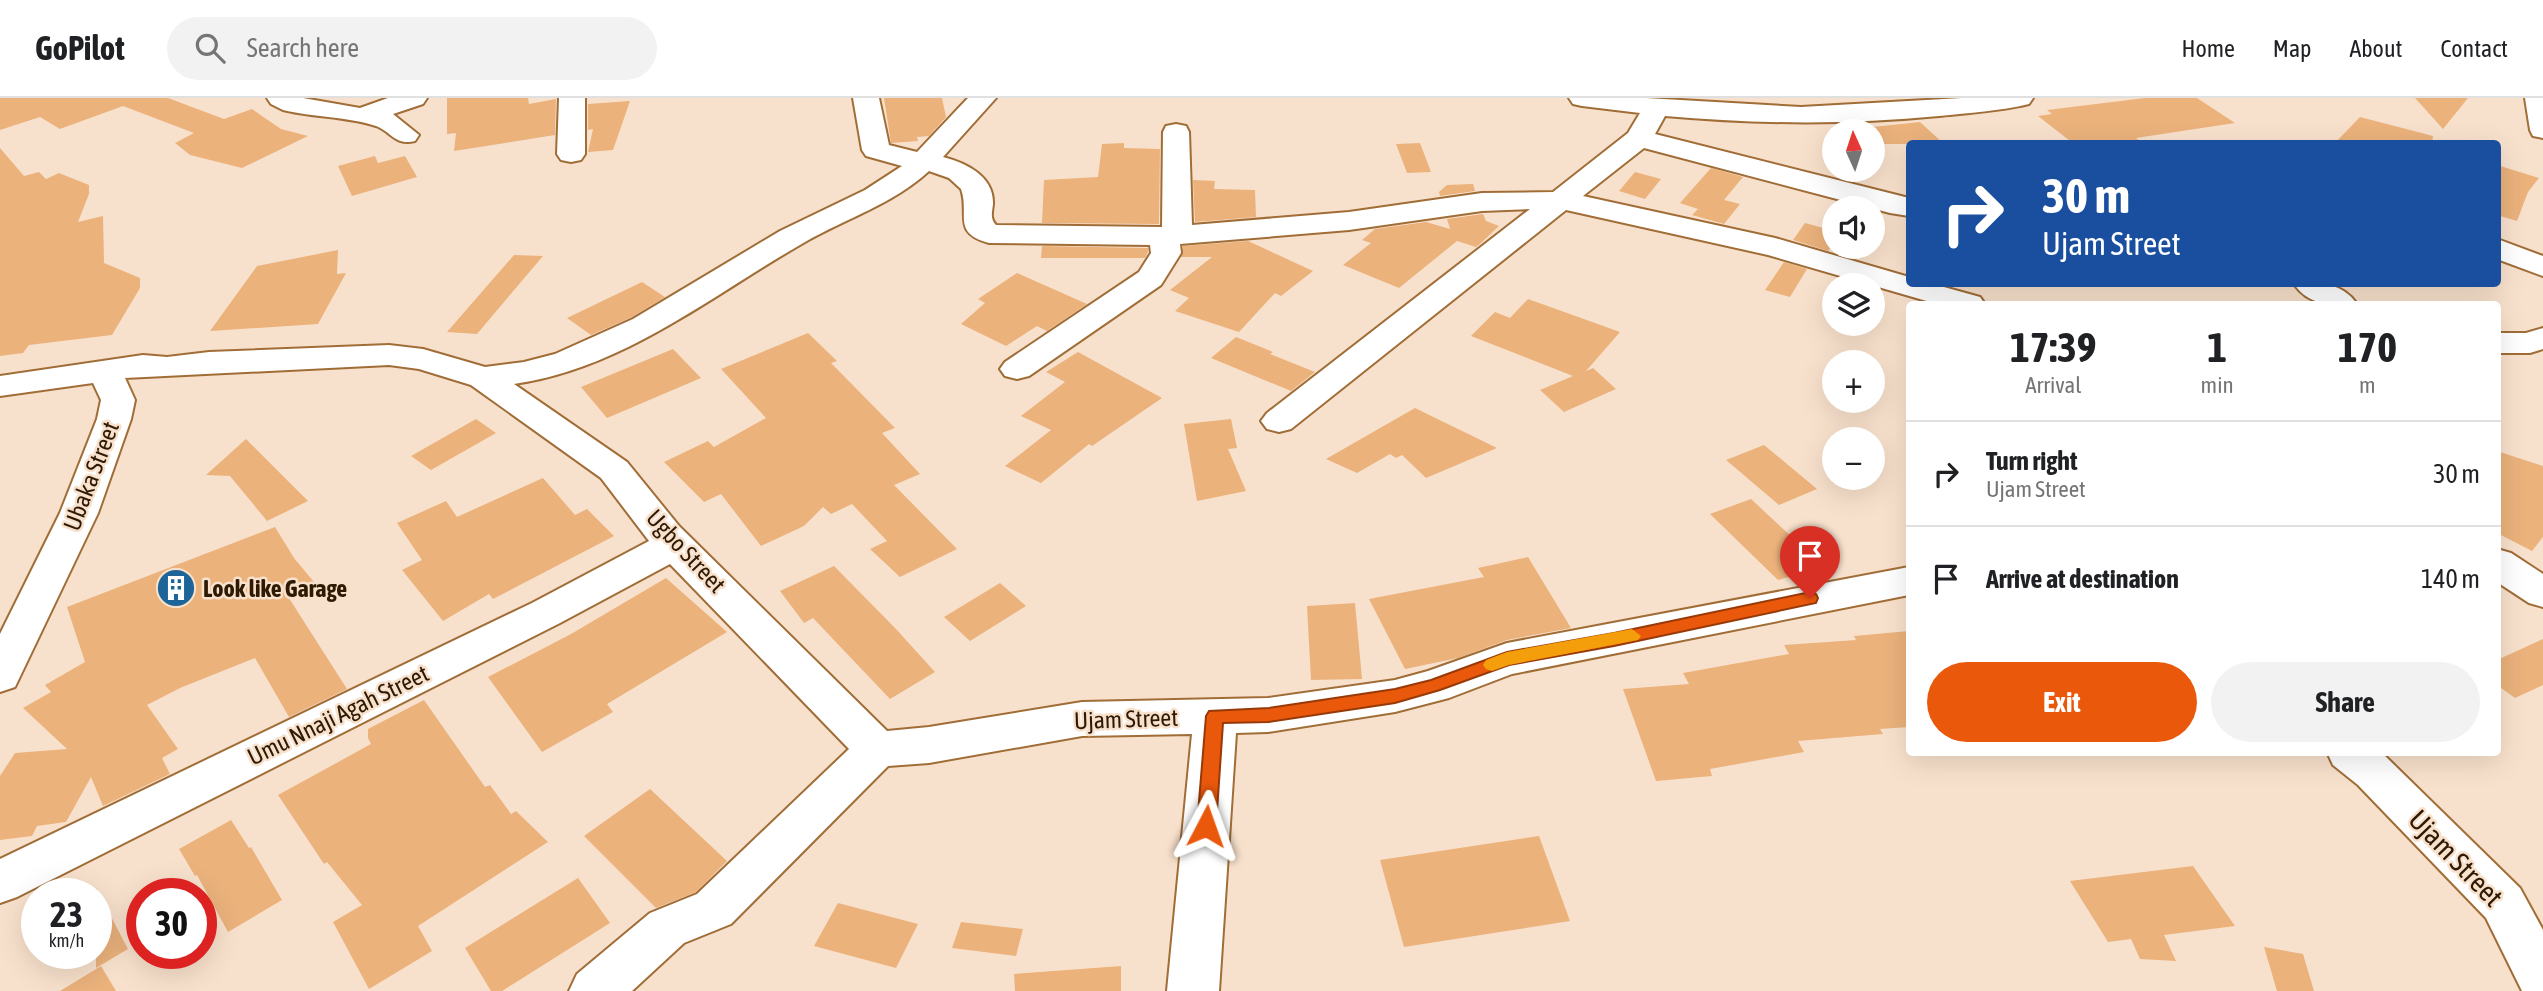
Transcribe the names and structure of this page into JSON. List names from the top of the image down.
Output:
{
  "streets": {
    "street": [
      "Ubaka Street",
      "Ugbo Street",
      "Umu Nnaji Agah Street",
      "Ujam Street"
    ]
  },
  "crossings": [
    ["Ubaka Street", "Ugbo Street"],
    ["Ugbo Street", "Umu Nnaji Agah Street"],
    ["Ugbo Street", "Ujam Street"]
  ],
  "places": {
    "building": ["Look like Garage"]
  },
  "north": "top",
  "page": {
    "header": "GoPilot",
    "search": "Search here",
    "nav": [
      "Home",
      "Map",
      "About",
      "Contact"
    ],
    "map_buttons": ["+", "−"],
    "turn": ["30 m", "Ujam Street"],
    "eta": [
      "17:39",
      "Arrival",
      "1",
      "min",
      "170",
      "m"
    ],
    "list": [
      {
        "name": "Turn right",
        "note": "Ujam Street",
        "value": "30 m"
      },
      {
        "name": "Arrive at destination",
        "value": "140 m"
      }
    ],
    "buttons": ["Exit", "Share"],
    "speed": "23 km/h",
    "limit": "30"
  }
}
